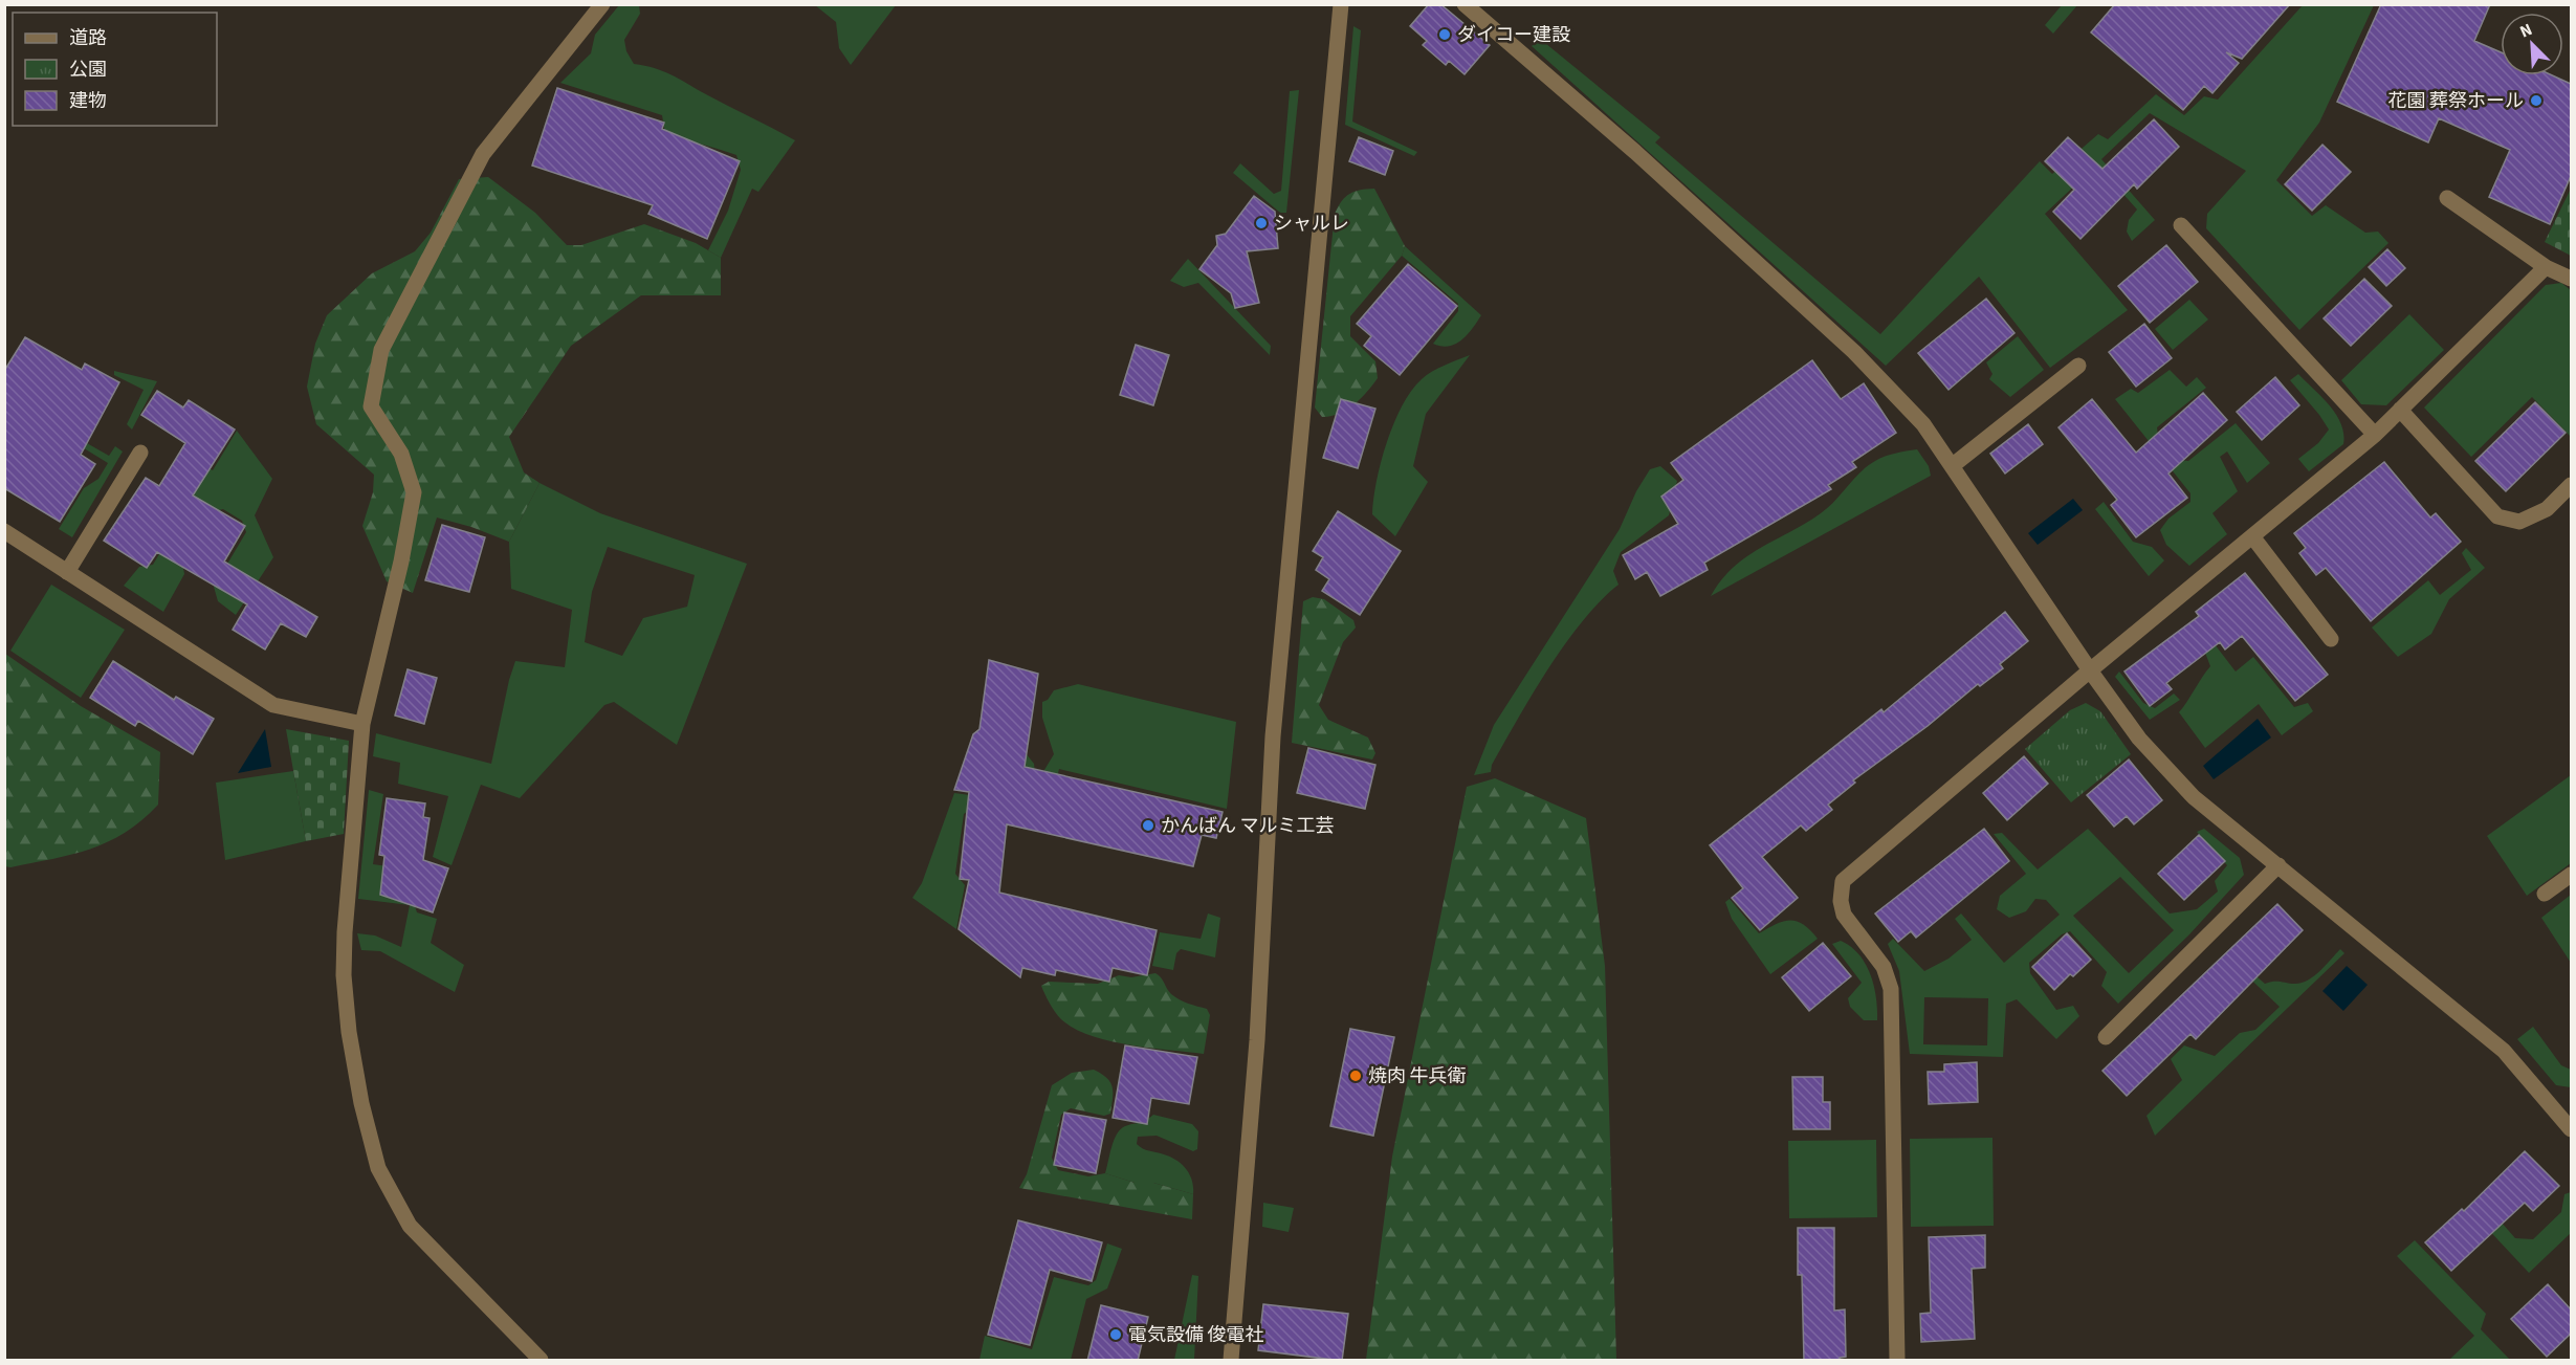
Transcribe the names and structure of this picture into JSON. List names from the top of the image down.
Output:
{
  "places": [
    "ダイコー建設",
    "花園 葬祭ホール",
    "シャルレ",
    "かんばん マルミ工芸",
    "焼肉 牛兵衛",
    "電気設備 俊電社"
  ],
  "legend": ["道路", "公園", "建物"],
  "north": "top left"
}
